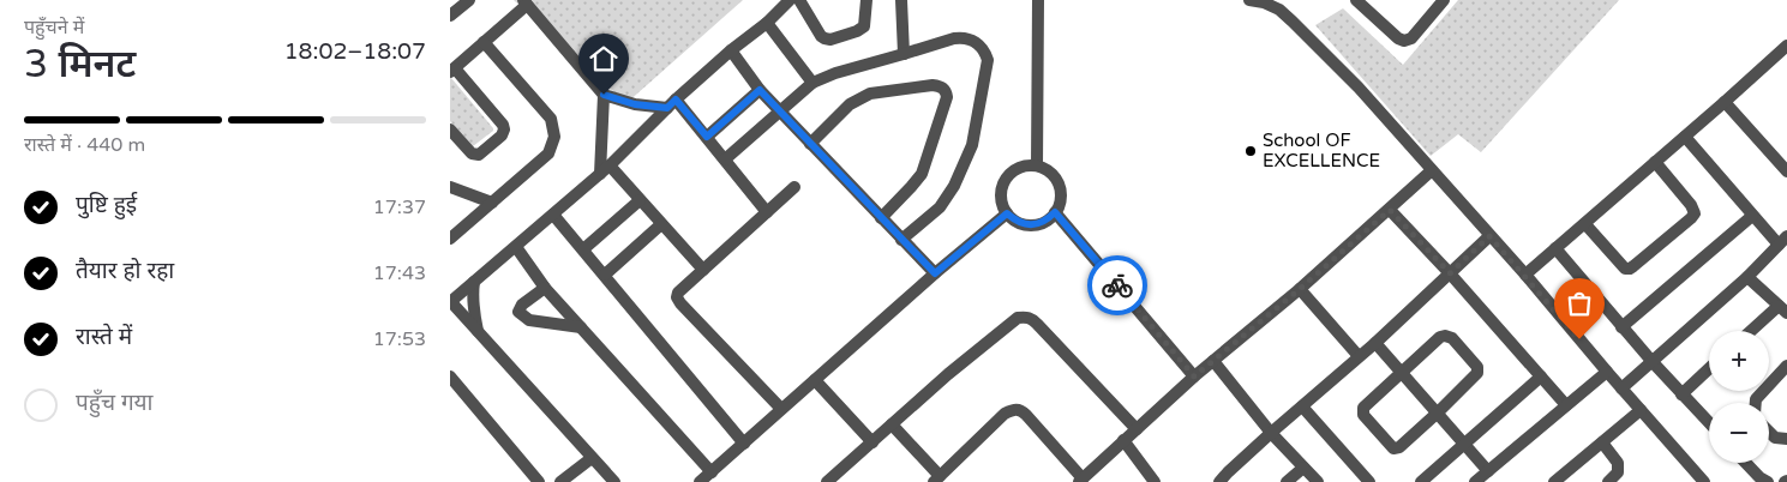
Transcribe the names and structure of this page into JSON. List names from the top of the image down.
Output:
{
  "places": ["School OF EXCELLENCE"],
  "page": {
    "heading": ["3 मिनट", "पहुँचने में", "18:02–18:07"],
    "bar": "रास्ते में · 440 m",
    "list": [
      ["पुष्टि हुई", "17:37"],
      ["तैयार हो रहा", "17:43"],
      ["रास्ते में", "17:53"],
      "पहुँच गया"
    ],
    "map_buttons": ["+", "−"]
  }
}
